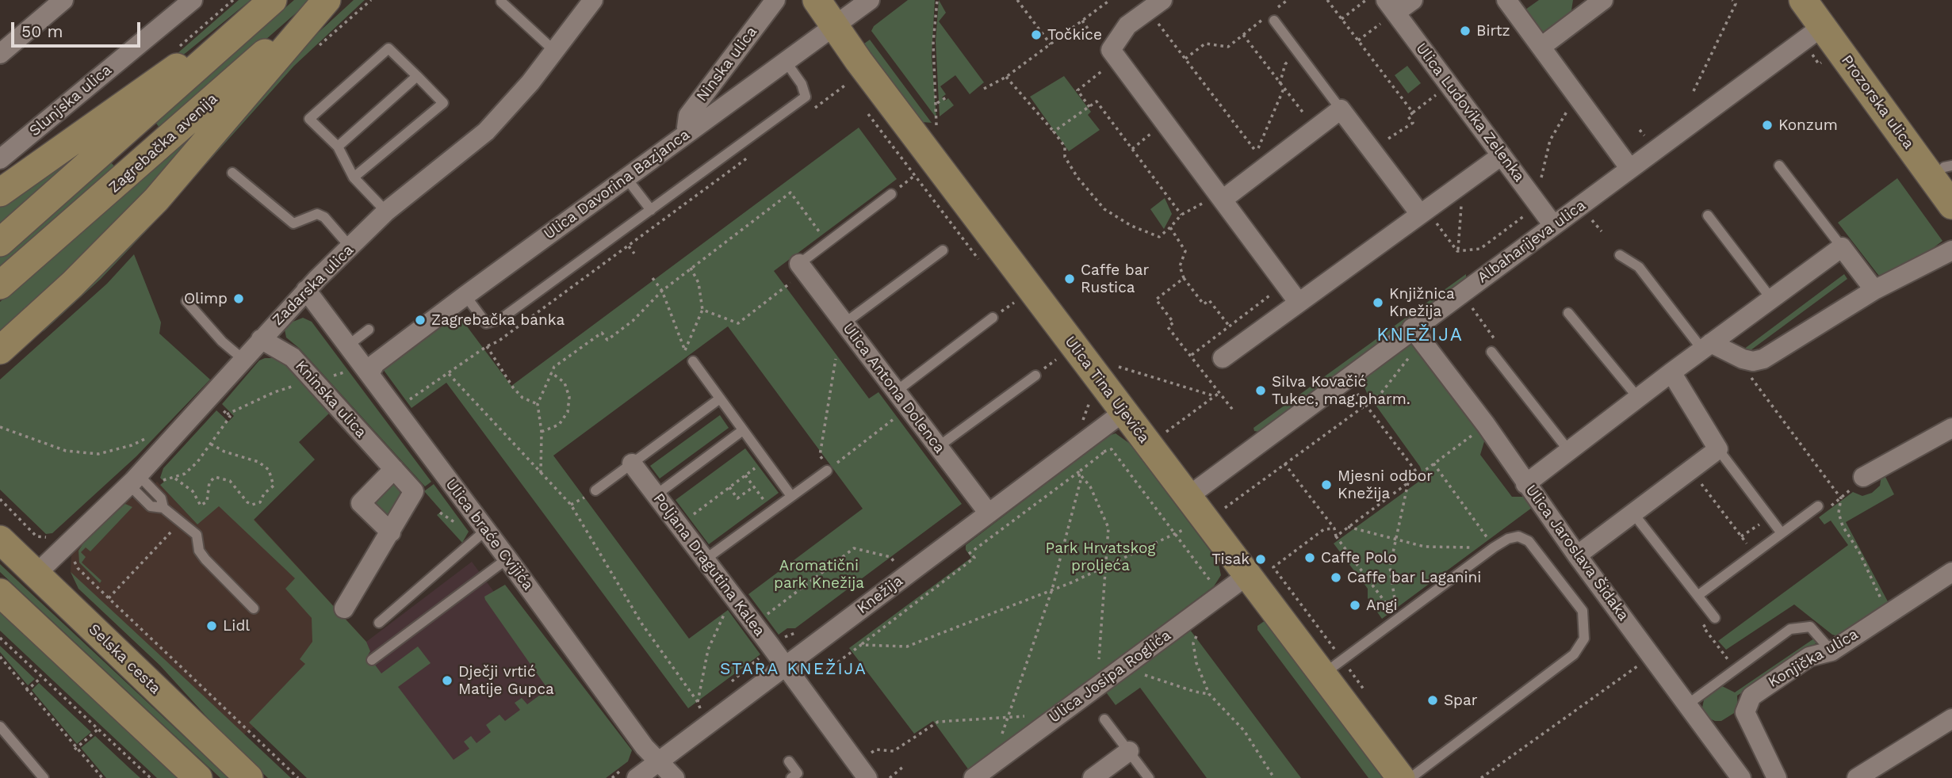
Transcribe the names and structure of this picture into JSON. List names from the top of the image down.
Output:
{
  "streets": {
    "main road": [
      "Prozorska ulica",
      "Zagrebačka avenija",
      "Ulica Tina Ujevića",
      "Selska cesta"
    ],
    "street": [
      "Ninska ulica",
      "Slunjska ulica",
      "Ulica Ludovika Zelenka",
      "Ulica Davorina Bazjanca",
      "Albaharijeva ulica",
      "Zadarska ulica",
      "Ulica Antona Dolenca",
      "Kninska ulica",
      "Ulica braće Cvijića",
      "Ulica Jaroslava Šidaka",
      "Poljana Dragutina Kalea",
      "Knežija",
      "Konjička ulica",
      "Ulica Josipa Roglića"
    ]
  },
  "crossings": [
    ["Ninska ulica", "Ulica Davorina Bazjanca"],
    ["Prozorska ulica", "Albaharijeva ulica"],
    ["Ulica Ludovika Zelenka", "Albaharijeva ulica"],
    ["Ulica Davorina Bazjanca", "Ulica Tina Ujevića"],
    ["Ulica Davorina Bazjanca", "Ulica braće Cvijića"],
    ["Albaharijeva ulica", "Ulica Tina Ujevića"],
    ["Albaharijeva ulica", "Ulica Jaroslava Šidaka"],
    ["Zadarska ulica", "Kninska ulica"],
    ["Zadarska ulica", "Ulica braće Cvijića"],
    ["Zadarska ulica", "Selska cesta"],
    ["Ulica Antona Dolenca", "Knežija"],
    ["Ulica Tina Ujevića", "Knežija"],
    ["Ulica Tina Ujevića", "Ulica Josipa Roglića"],
    ["Ulica braće Cvijića", "Knežija"],
    ["Poljana Dragutina Kalea", "Knežija"]
  ],
  "districts": ["KNEŽIJA", "STARA KNEŽIJA"],
  "parks": ["Park Hrvatskog proljeća", "Aromatični park Knežija"],
  "places": [
    "Birtz",
    "Točkice",
    "Konzum",
    "Caffe bar Rustica",
    "Olimp",
    "Knjižnica Knežija",
    "Zagrebačka banka",
    "Silva Kovačić Tukec, mag.pharm.",
    "Mjesni odbor Knežija",
    "Caffe Polo",
    "Tisak",
    "Caffe bar Laganini",
    "Angi",
    "Lidl",
    "Dječji vrtić Matije Gupca",
    "Spar"
  ],
  "scale_bar": "50 m"
}
